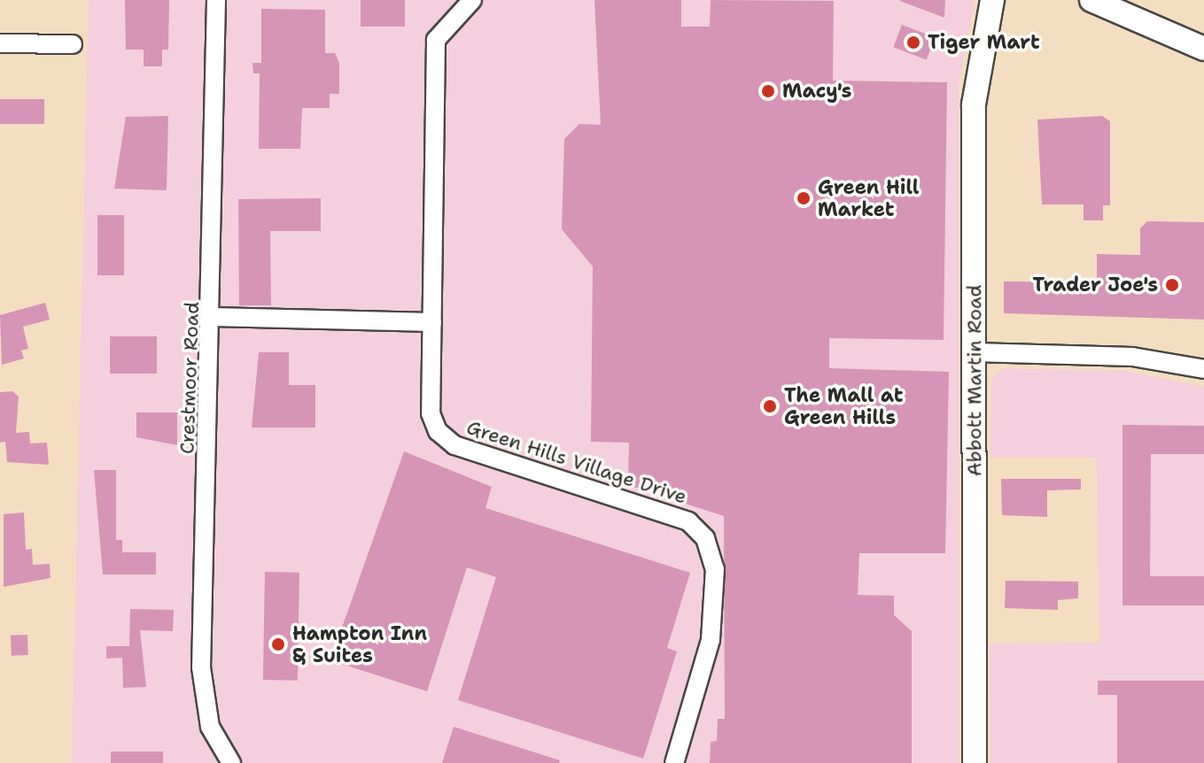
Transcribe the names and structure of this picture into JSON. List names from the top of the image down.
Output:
{
  "streets": {
    "main road": ["Abbott Martin Road"],
    "street": ["Crestmoor Road", "Green Hills Village Drive"]
  },
  "places": [
    "Tiger Mart",
    "Macy's",
    "Green Hill Market",
    "Trader Joe's",
    "The Mall at Green Hills",
    "Hampton Inn & Suites"
  ]
}
